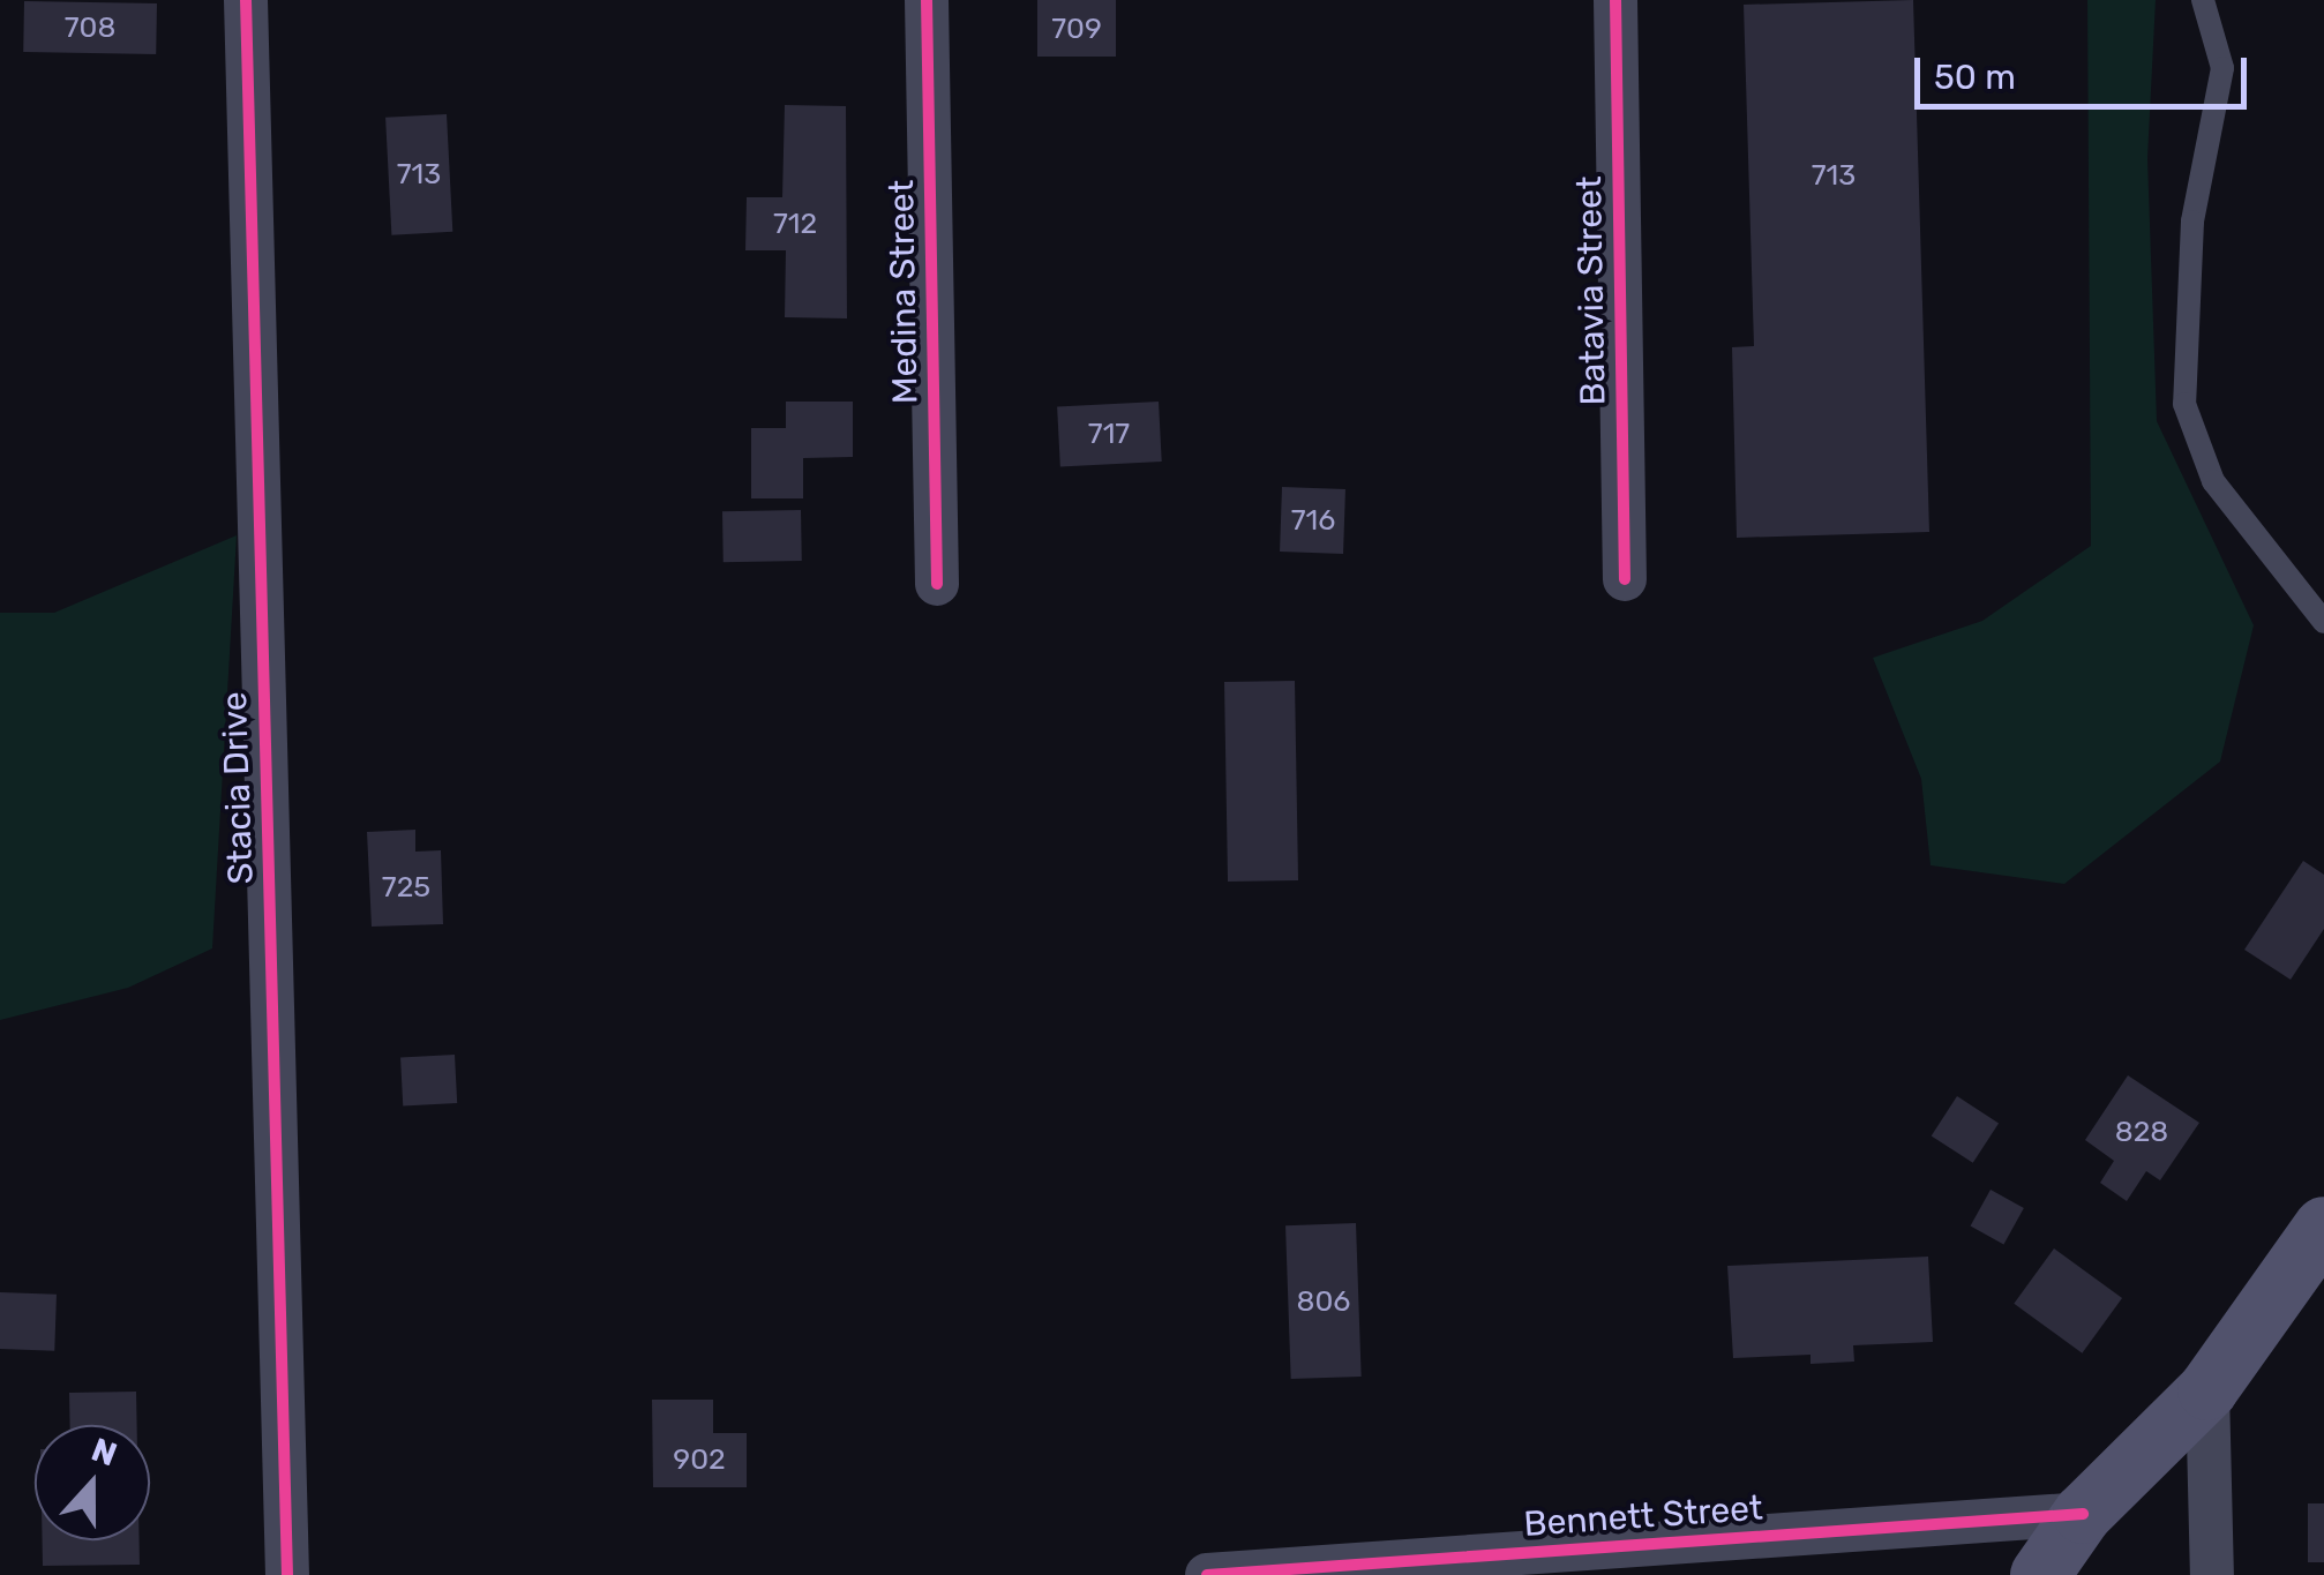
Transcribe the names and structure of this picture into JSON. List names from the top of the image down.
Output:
{
  "streets": {
    "street": [
      "Batavia Street",
      "Medina Street",
      "Stacia Drive",
      "Bennett Street"
    ]
  },
  "house_numbers": [
    "708",
    "709",
    "713",
    "713",
    "712",
    "717",
    "716",
    "725",
    "828",
    "806",
    "902"
  ],
  "scale_bar": "50 m",
  "north": "top"
}
